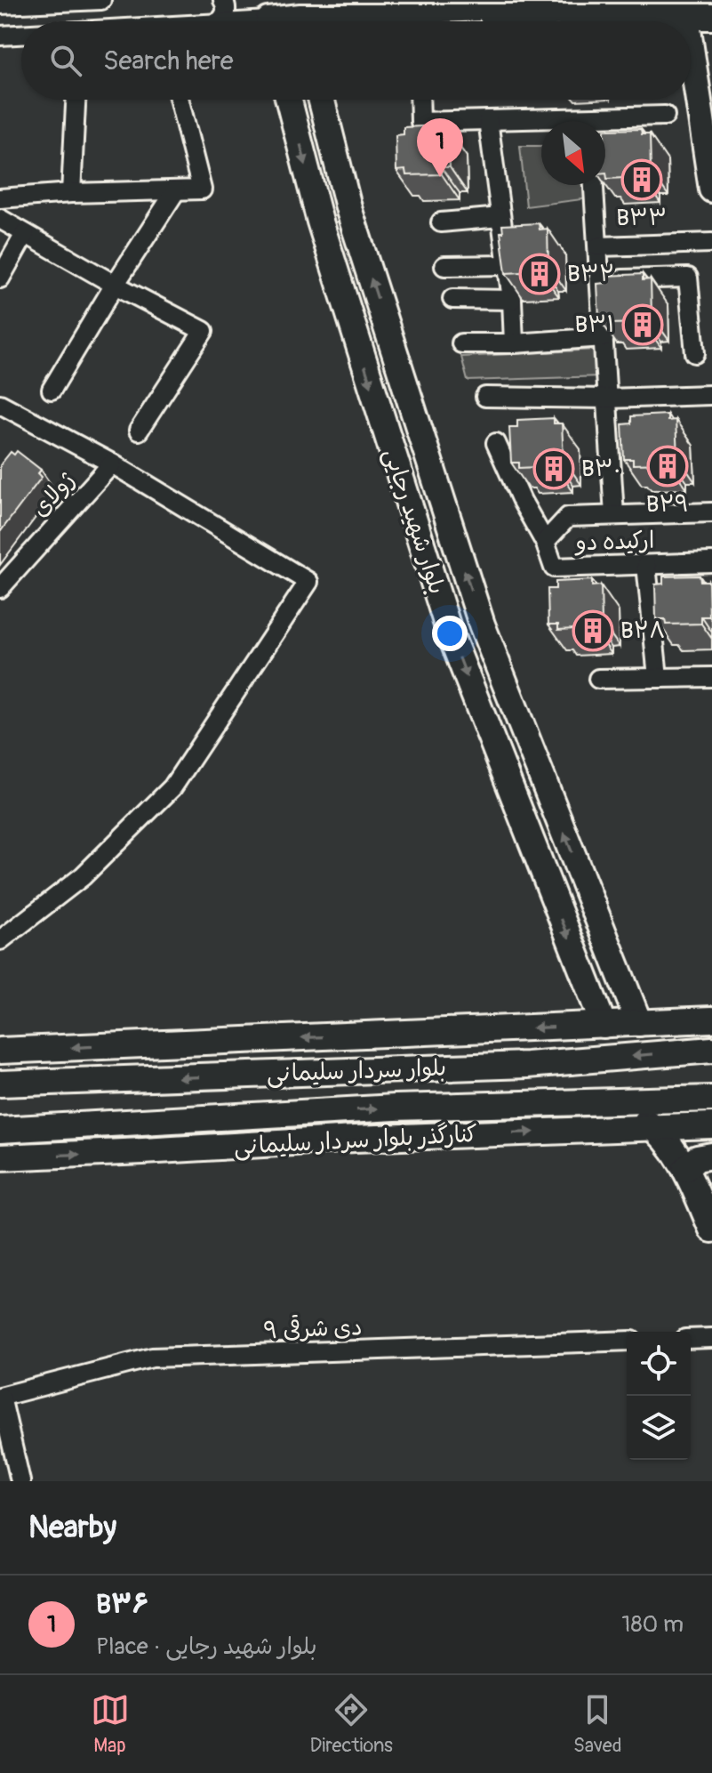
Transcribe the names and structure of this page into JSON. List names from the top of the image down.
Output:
{
  "streets": {
    "main road": ["بلوار شهید رجایی", "بلوار سردار سلیمانی", "کنارگذر بلوار سردار سلیمانی"],
    "street": ["ژولای", "ارکیده دو", "۹ دی شرقی"]
  },
  "places": {
    "building": [
      "B۳۳",
      "B۳۲",
      "B۳۱",
      "B۲۹",
      "B۳۰",
      "B۲۸"
    ]
  },
  "north": "bottom right",
  "page": {
    "search": "Search here",
    "pins": "1",
    "heading": "Nearby",
    "list": [
      {
        "mark": "1",
        "name": "B۳۶",
        "note": "Place · بلوار شهید رجایی",
        "value": "180 m"
      }
    ],
    "nav": ["Map", "Directions", "Saved"]
  }
}
